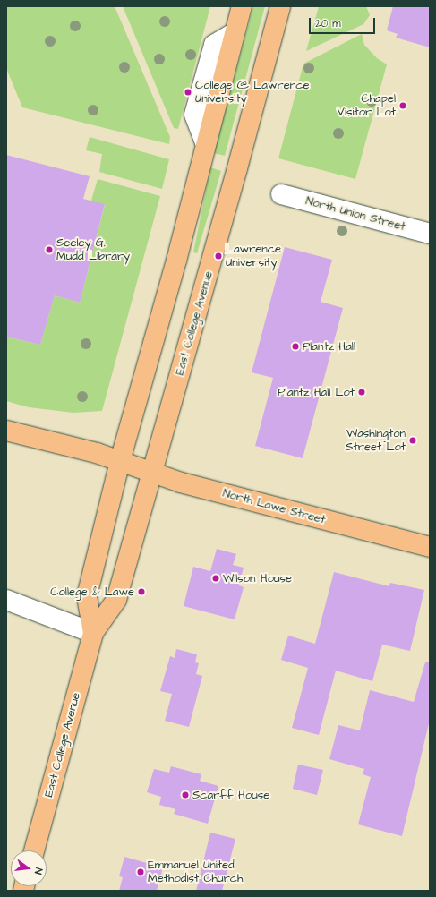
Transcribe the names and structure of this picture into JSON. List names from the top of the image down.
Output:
{
  "streets": {
    "main road": ["East College Avenue", "North Lawe Street"],
    "street": ["North Union Street"]
  },
  "crossings": [
    ["East College Avenue", "North Lawe Street"]
  ],
  "places": [
    "College @ Lawrence University",
    "Chapel Visitor Lot",
    "Seeley G. Mudd Library",
    "Lawrence University",
    "Plantz Hall",
    "Plantz Hall Lot",
    "Washington Street Lot",
    "Wilson House",
    "College & Lawe",
    "Scarff House",
    "Emmanuel United Methodist Church"
  ],
  "scale_bar": "20 m",
  "north": "right"
}
